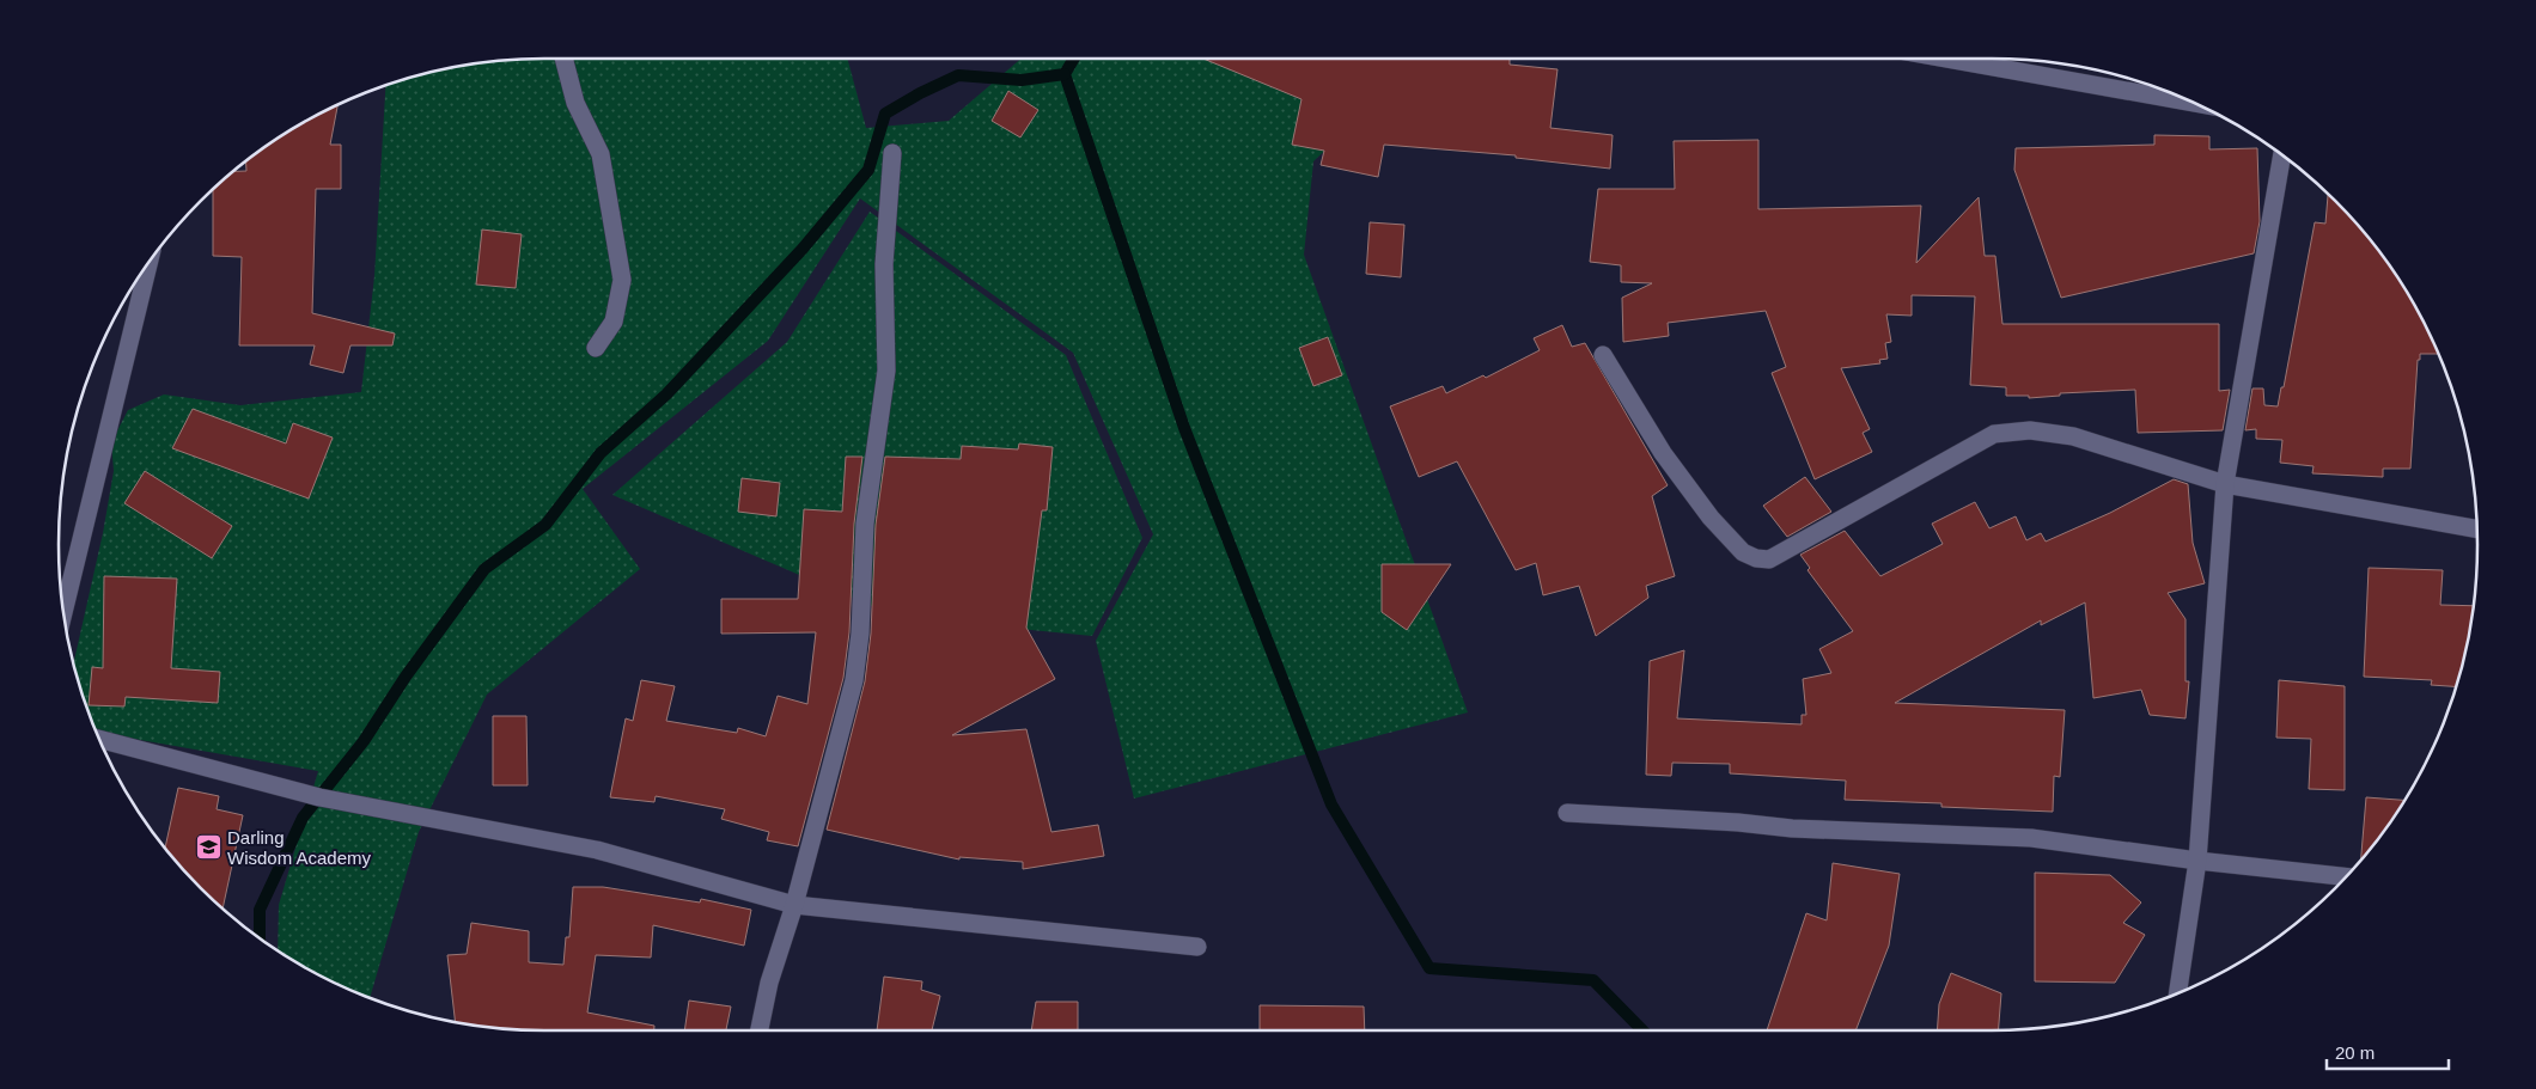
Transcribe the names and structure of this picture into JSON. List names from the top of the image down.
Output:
{
  "places": {
    "school or university": ["Darling Wisdom Academy"]
  },
  "scale_bar": "20 m"
}
